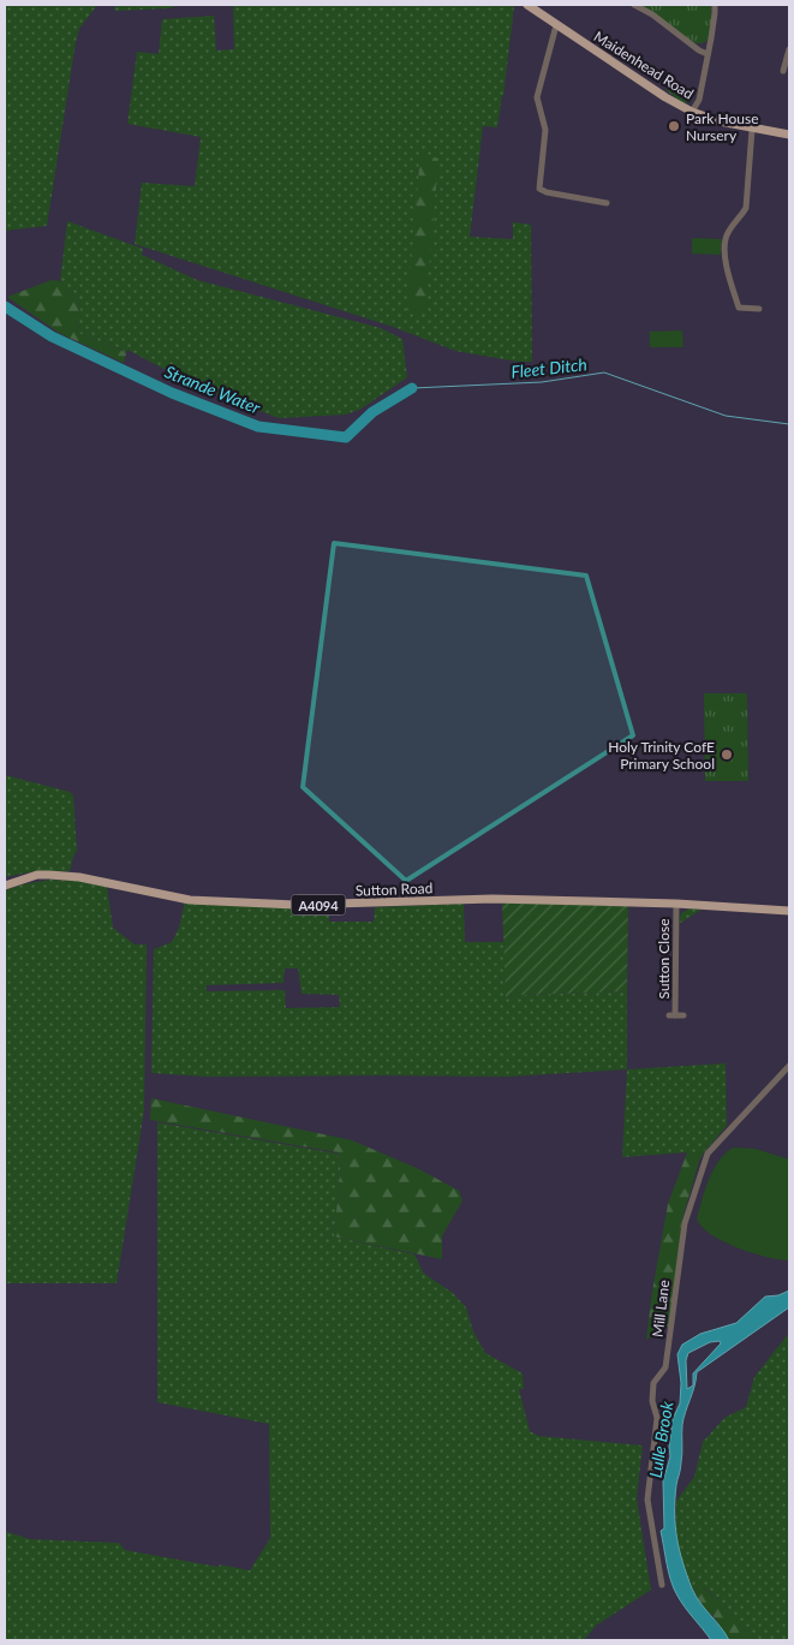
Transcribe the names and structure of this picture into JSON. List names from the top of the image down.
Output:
{
  "streets": {
    "main road": ["Maidenhead Road", "Sutton Road", "A4094"],
    "street": ["Sutton Close", "Mill Lane"]
  },
  "crossings": [
    ["Sutton Road", "Sutton Close"]
  ],
  "water": ["Fleet Ditch", "Strande Water", "Lulle Brook"],
  "places": ["Park House Nursery", "Holy Trinity CofE Primary School"]
}
